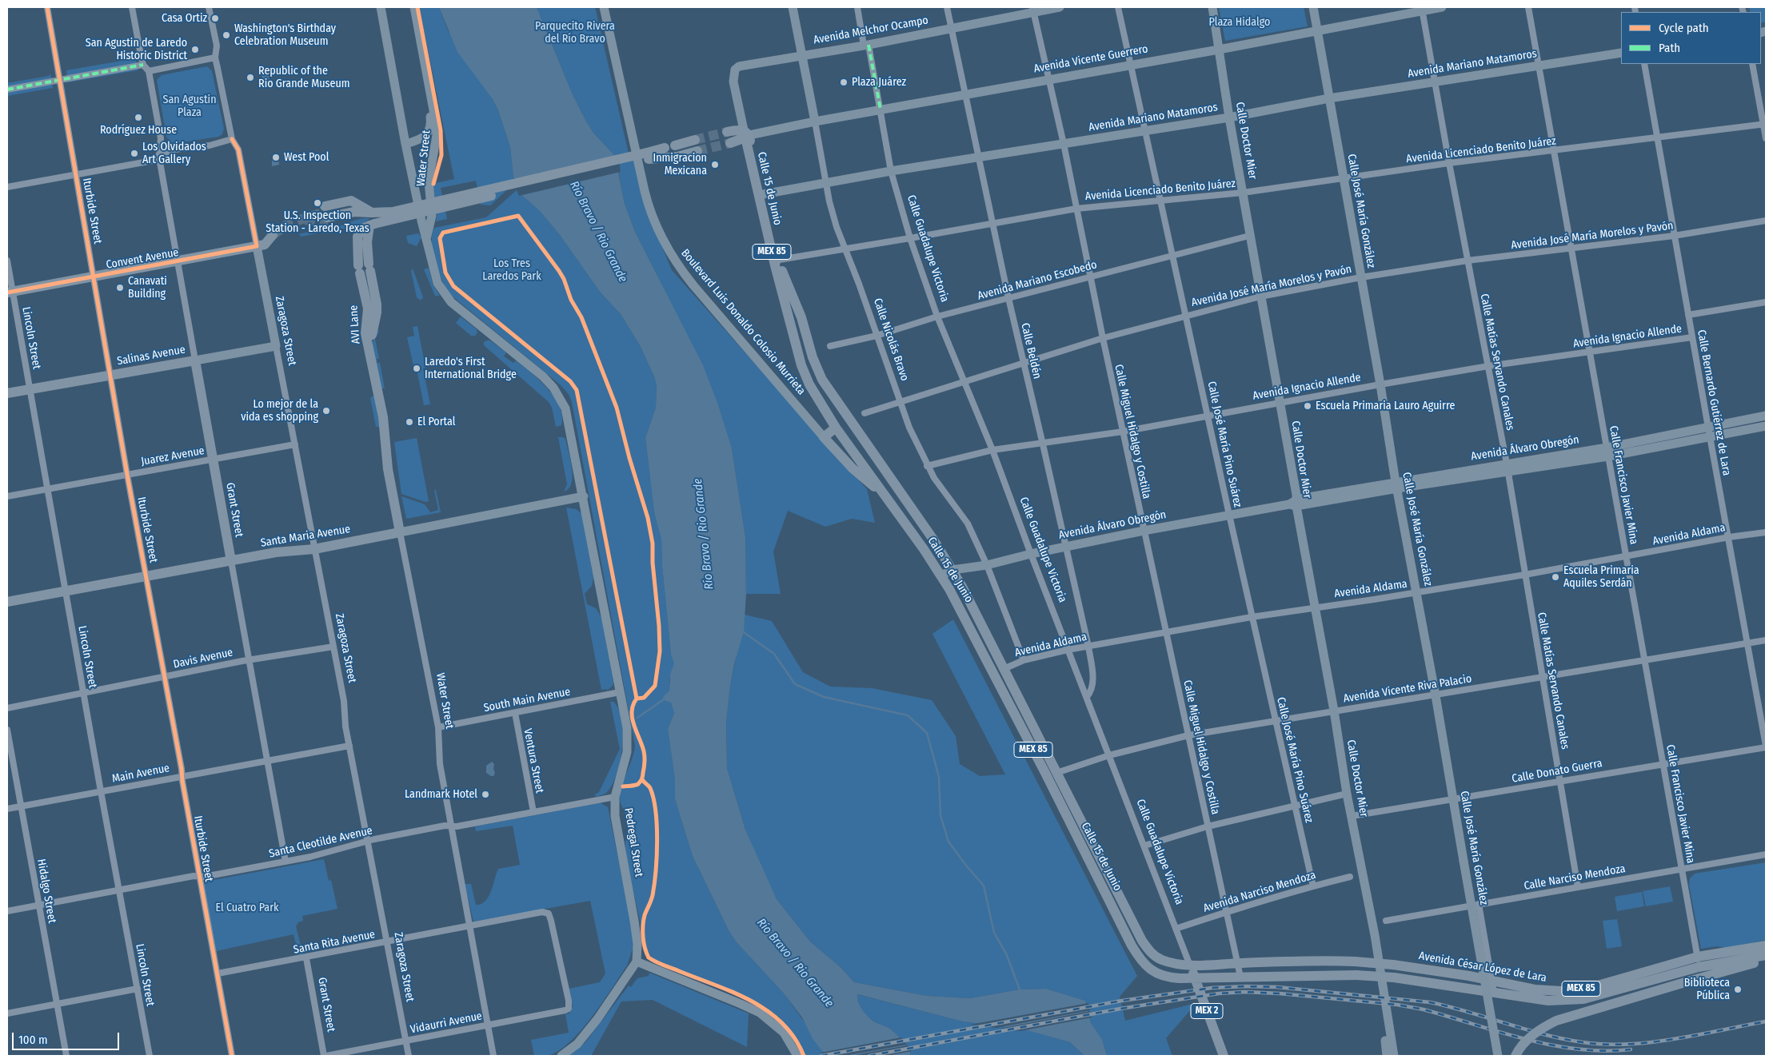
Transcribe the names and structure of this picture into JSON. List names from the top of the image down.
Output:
{
  "streets": {
    "main road": [
      "Avenida Melchor Ocampo",
      "Avenida Vicente Guerrero",
      "Avenida Mariano Matamoros",
      "Calle Doctor Mier",
      "Water Street",
      "Calle 15 de Junio",
      "Calle José María González",
      "Calle Guadalupe Victoria",
      "MEX 85",
      "Convent Avenue",
      "Boulevard Luis Donaldo Colosio Murrieta",
      "AVI Lane",
      "Zaragoza Street",
      "Calle Nicolás Bravo",
      "Salinas Avenue",
      "Avenida Álvaro Obregón",
      "Grant Street",
      "Santa Maria Avenue",
      "Pedregal Street",
      "Avenida César López de Lara",
      "MEX 2"
    ],
    "street": [
      "Avenida Licenciado Benito Juárez",
      "Iturbide Street",
      "Avenida José María Morelos y Pavón",
      "Avenida Mariano Escobedo",
      "Avenida Ignacio Allende",
      "Lincoln Street",
      "Calle Beldén",
      "Calle Matías Servando Canales",
      "Calle Bernardo Gutiérrez de Lara",
      "Calle Miguel Hidalgo y Costilla",
      "Calle José María Pino Suárez",
      "Juarez Avenue",
      "Calle Francisco Javier Mina",
      "Avenida Aldama",
      "Davis Avenue",
      "Avenida Vicente Riva Palacio",
      "South Main Avenue",
      "Ventura Street",
      "Calle Donato Guerra",
      "Main Avenue",
      "Santa Cleotilde Avenue",
      "Calle Narciso Mendoza",
      "Hidalgo Street",
      "Avenida Narciso Mendoza",
      "Santa Rita Avenue",
      "Vidaurri Avenue"
    ]
  },
  "crossings": [
    ["Avenida Melchor Ocampo", "Calle 15 de Junio"],
    ["Avenida Melchor Ocampo", "Calle Guadalupe Victoria"],
    ["Avenida Melchor Ocampo", "Calle Nicolás Bravo"],
    ["Avenida Melchor Ocampo", "Calle Beldén"],
    ["Avenida Melchor Ocampo", "Calle Miguel Hidalgo y Costilla"],
    ["Avenida Vicente Guerrero", "Calle Doctor Mier"],
    ["Avenida Vicente Guerrero", "Calle 15 de Junio"],
    ["Avenida Vicente Guerrero", "Calle José María González"],
    ["Avenida Vicente Guerrero", "Calle Guadalupe Victoria"],
    ["Avenida Vicente Guerrero", "Calle Nicolás Bravo"],
    ["Avenida Vicente Guerrero", "Calle Beldén"],
    ["Avenida Vicente Guerrero", "Calle Matías Servando Canales"],
    ["Avenida Vicente Guerrero", "Calle Miguel Hidalgo y Costilla"],
    ["Avenida Vicente Guerrero", "Calle José María Pino Suárez"],
    ["Avenida Mariano Matamoros", "Calle Doctor Mier"],
    ["Avenida Mariano Matamoros", "Calle 15 de Junio"],
    ["Avenida Mariano Matamoros", "Calle José María González"],
    ["Avenida Mariano Matamoros", "Calle Guadalupe Victoria"],
    ["Avenida Mariano Matamoros", "Calle Nicolás Bravo"],
    ["Avenida Mariano Matamoros", "Calle Beldén"],
    ["Avenida Mariano Matamoros", "Calle Matías Servando Canales"],
    ["Avenida Mariano Matamoros", "Calle Miguel Hidalgo y Costilla"],
    ["Avenida Mariano Matamoros", "Calle José María Pino Suárez"],
    ["Avenida Mariano Matamoros", "Calle Francisco Javier Mina"],
    ["Calle Doctor Mier", "Avenida Licenciado Benito Juárez"],
    ["Calle Doctor Mier", "Avenida José María Morelos y Pavón"],
    ["Calle Doctor Mier", "Avenida Mariano Escobedo"],
    ["Calle Doctor Mier", "Avenida Ignacio Allende"],
    ["Calle Doctor Mier", "Avenida Álvaro Obregón"],
    ["Calle Doctor Mier", "Avenida Aldama"],
    ["Calle Doctor Mier", "Avenida Vicente Riva Palacio"],
    ["Calle Doctor Mier", "Calle Donato Guerra"],
    ["Avenida Licenciado Benito Juárez", "Calle 15 de Junio"],
    ["Avenida Licenciado Benito Juárez", "Calle José María González"],
    ["Avenida Licenciado Benito Juárez", "Calle Guadalupe Victoria"],
    ["Avenida Licenciado Benito Juárez", "Calle Nicolás Bravo"],
    ["Avenida Licenciado Benito Juárez", "Calle Beldén"],
    ["Avenida Licenciado Benito Juárez", "Calle Matías Servando Canales"],
    ["Avenida Licenciado Benito Juárez", "Calle Bernardo Gutiérrez de Lara"],
    ["Avenida Licenciado Benito Juárez", "Calle Miguel Hidalgo y Costilla"],
    ["Avenida Licenciado Benito Juárez", "Calle José María Pino Suárez"],
    ["Avenida Licenciado Benito Juárez", "Calle Francisco Javier Mina"],
    ["Water Street", "AVI Lane"],
    ["Water Street", "Santa Maria Avenue"],
    ["Water Street", "South Main Avenue"],
    ["Water Street", "Santa Cleotilde Avenue"],
    ["Water Street", "Pedregal Street"],
    ["Water Street", "Santa Rita Avenue"],
    ["Water Street", "Vidaurri Avenue"],
    ["Calle 15 de Junio", "Calle Guadalupe Victoria"],
    ["Calle 15 de Junio", "Avenida Álvaro Obregón"],
    ["Calle 15 de Junio", "Avenida Aldama"],
    ["Calle 15 de Junio", "Avenida Vicente Riva Palacio"],
    ["Calle 15 de Junio", "Avenida César López de Lara"],
    ["Iturbide Street", "Convent Avenue"],
    ["Iturbide Street", "Salinas Avenue"],
    ["Iturbide Street", "Juarez Avenue"],
    ["Iturbide Street", "Santa Maria Avenue"],
    ["Iturbide Street", "Davis Avenue"],
    ["Iturbide Street", "Main Avenue"],
    ["Iturbide Street", "Santa Cleotilde Avenue"],
    ["Iturbide Street", "Santa Rita Avenue"],
    ["Calle José María González", "Avenida José María Morelos y Pavón"],
    ["Calle José María González", "Avenida Ignacio Allende"],
    ["Calle José María González", "Avenida Álvaro Obregón"],
    ["Calle José María González", "Avenida Aldama"],
    ["Calle José María González", "Avenida Vicente Riva Palacio"],
    ["Calle José María González", "Calle Donato Guerra"],
    ["Avenida José María Morelos y Pavón", "Calle Guadalupe Victoria"],
    ["Avenida José María Morelos y Pavón", "Calle Nicolás Bravo"],
    ["Avenida José María Morelos y Pavón", "Calle Beldén"],
    ["Avenida José María Morelos y Pavón", "Calle Matías Servando Canales"],
    ["Avenida José María Morelos y Pavón", "Calle Bernardo Gutiérrez de Lara"],
    ["Avenida José María Morelos y Pavón", "Calle Miguel Hidalgo y Costilla"],
    ["Avenida José María Morelos y Pavón", "Calle José María Pino Suárez"],
    ["Avenida José María Morelos y Pavón", "Calle Francisco Javier Mina"],
    ["Calle Guadalupe Victoria", "Avenida Mariano Escobedo"],
    ["Calle Guadalupe Victoria", "Avenida Ignacio Allende"],
    ["Calle Guadalupe Victoria", "Calle Beldén"],
    ["Calle Guadalupe Victoria", "Avenida Álvaro Obregón"],
    ["Calle Guadalupe Victoria", "Avenida Aldama"],
    ["Calle Guadalupe Victoria", "Avenida Vicente Riva Palacio"],
    ["Calle Guadalupe Victoria", "Avenida Narciso Mendoza"],
    ["Calle Guadalupe Victoria", "Avenida César López de Lara"],
    ["Convent Avenue", "Zaragoza Street"],
    ["Convent Avenue", "Lincoln Street"],
    ["Convent Avenue", "Grant Street"],
    ["Avenida Mariano Escobedo", "Calle Nicolás Bravo"],
    ["Avenida Mariano Escobedo", "Calle Beldén"],
    ["Avenida Mariano Escobedo", "Calle Miguel Hidalgo y Costilla"],
    ["Avenida Mariano Escobedo", "Calle José María Pino Suárez"],
    ["Zaragoza Street", "Salinas Avenue"],
    ["Zaragoza Street", "Juarez Avenue"],
    ["Zaragoza Street", "Santa Maria Avenue"],
    ["Zaragoza Street", "Davis Avenue"],
    ["Zaragoza Street", "Main Avenue"],
    ["Zaragoza Street", "Santa Cleotilde Avenue"],
    ["Zaragoza Street", "Santa Rita Avenue"],
    ["Zaragoza Street", "Vidaurri Avenue"],
    ["Avenida Ignacio Allende", "Calle Nicolás Bravo"],
    ["Avenida Ignacio Allende", "Calle Beldén"],
    ["Avenida Ignacio Allende", "Calle Matías Servando Canales"],
    ["Avenida Ignacio Allende", "Calle Bernardo Gutiérrez de Lara"],
    ["Avenida Ignacio Allende", "Calle Miguel Hidalgo y Costilla"],
    ["Avenida Ignacio Allende", "Calle José María Pino Suárez"],
    ["Avenida Ignacio Allende", "Calle Francisco Javier Mina"],
    ["Lincoln Street", "Salinas Avenue"],
    ["Lincoln Street", "Juarez Avenue"],
    ["Lincoln Street", "Santa Maria Avenue"],
    ["Lincoln Street", "Davis Avenue"],
    ["Lincoln Street", "Main Avenue"],
    ["Lincoln Street", "Santa Cleotilde Avenue"],
    ["Calle Nicolás Bravo", "Avenida Álvaro Obregón"],
    ["Calle Nicolás Bravo", "Avenida Aldama"],
    ["Calle Beldén", "Avenida Álvaro Obregón"],
    ["Calle Beldén", "Avenida Aldama"],
    ["Salinas Avenue", "Grant Street"],
    ["Calle Matías Servando Canales", "Avenida Álvaro Obregón"],
    ["Calle Matías Servando Canales", "Avenida Aldama"],
    ["Calle Matías Servando Canales", "Avenida Vicente Riva Palacio"],
    ["Calle Matías Servando Canales", "Calle Donato Guerra"],
    ["Calle Matías Servando Canales", "Calle Narciso Mendoza"],
    ["Calle Bernardo Gutiérrez de Lara", "Avenida Álvaro Obregón"],
    ["Calle Bernardo Gutiérrez de Lara", "Avenida Aldama"],
    ["Calle Bernardo Gutiérrez de Lara", "Avenida Vicente Riva Palacio"],
    ["Calle Bernardo Gutiérrez de Lara", "Calle Donato Guerra"],
    ["Calle Miguel Hidalgo y Costilla", "Avenida Álvaro Obregón"],
    ["Calle Miguel Hidalgo y Costilla", "Avenida Aldama"],
    ["Calle Miguel Hidalgo y Costilla", "Avenida Vicente Riva Palacio"],
    ["Calle Miguel Hidalgo y Costilla", "Avenida Narciso Mendoza"],
    ["Calle Miguel Hidalgo y Costilla", "Avenida César López de Lara"],
    ["Calle José María Pino Suárez", "Avenida Álvaro Obregón"],
    ["Calle José María Pino Suárez", "Avenida Aldama"],
    ["Calle José María Pino Suárez", "Avenida Vicente Riva Palacio"],
    ["Calle José María Pino Suárez", "Avenida Narciso Mendoza"],
    ["Avenida Álvaro Obregón", "Calle Francisco Javier Mina"],
    ["Juarez Avenue", "Grant Street"],
    ["Calle Francisco Javier Mina", "Avenida Aldama"],
    ["Calle Francisco Javier Mina", "Avenida Vicente Riva Palacio"],
    ["Calle Francisco Javier Mina", "Calle Donato Guerra"],
    ["Calle Francisco Javier Mina", "Calle Narciso Mendoza"],
    ["Calle Francisco Javier Mina", "Avenida César López de Lara"],
    ["Grant Street", "Santa Maria Avenue"],
    ["Grant Street", "Davis Avenue"],
    ["Grant Street", "Main Avenue"],
    ["Grant Street", "Santa Cleotilde Avenue"],
    ["Grant Street", "Santa Rita Avenue"],
    ["Grant Street", "Vidaurri Avenue"],
    ["Santa Maria Avenue", "Pedregal Street"],
    ["South Main Avenue", "Ventura Street"],
    ["South Main Avenue", "Pedregal Street"],
    ["Ventura Street", "Santa Cleotilde Avenue"],
    ["Main Avenue", "Hidalgo Street"],
    ["Santa Cleotilde Avenue", "Pedregal Street"],
    ["Santa Cleotilde Avenue", "Hidalgo Street"],
    ["Santa Rita Avenue", "Vidaurri Avenue"]
  ],
  "water": ["Río Bravo / Rio Grande"],
  "parks": [
    "Plaza Hidalgo",
    "Parquecito Rivera del Río Bravo",
    "San Agustin Plaza",
    "Los Tres Laredos Park",
    "El Cuatro Park"
  ],
  "places": [
    "Casa Ortiz",
    "Washington's Birthday Celebration Museum",
    "San Agustin de Laredo Historic District",
    "Republic of the Rio Grande Museum",
    "Plaza Juárez",
    "Rodríguez House",
    "Los Olvidados Art Gallery",
    "West Pool",
    "Inmigracion Mexicana",
    "U.S. Inspection Station - Laredo, Texas",
    "Canavati Building",
    "Laredo's First International Bridge",
    "Escuela Primaria Lauro Aguirre",
    "Lo mejor de la vida es shopping",
    "El Portal",
    "Escuela Primaria Aquiles Serdán",
    "Landmark Hotel",
    "Biblioteca Pública"
  ],
  "legend": ["Cycle path", "Path"],
  "scale_bar": "100 m"
}
